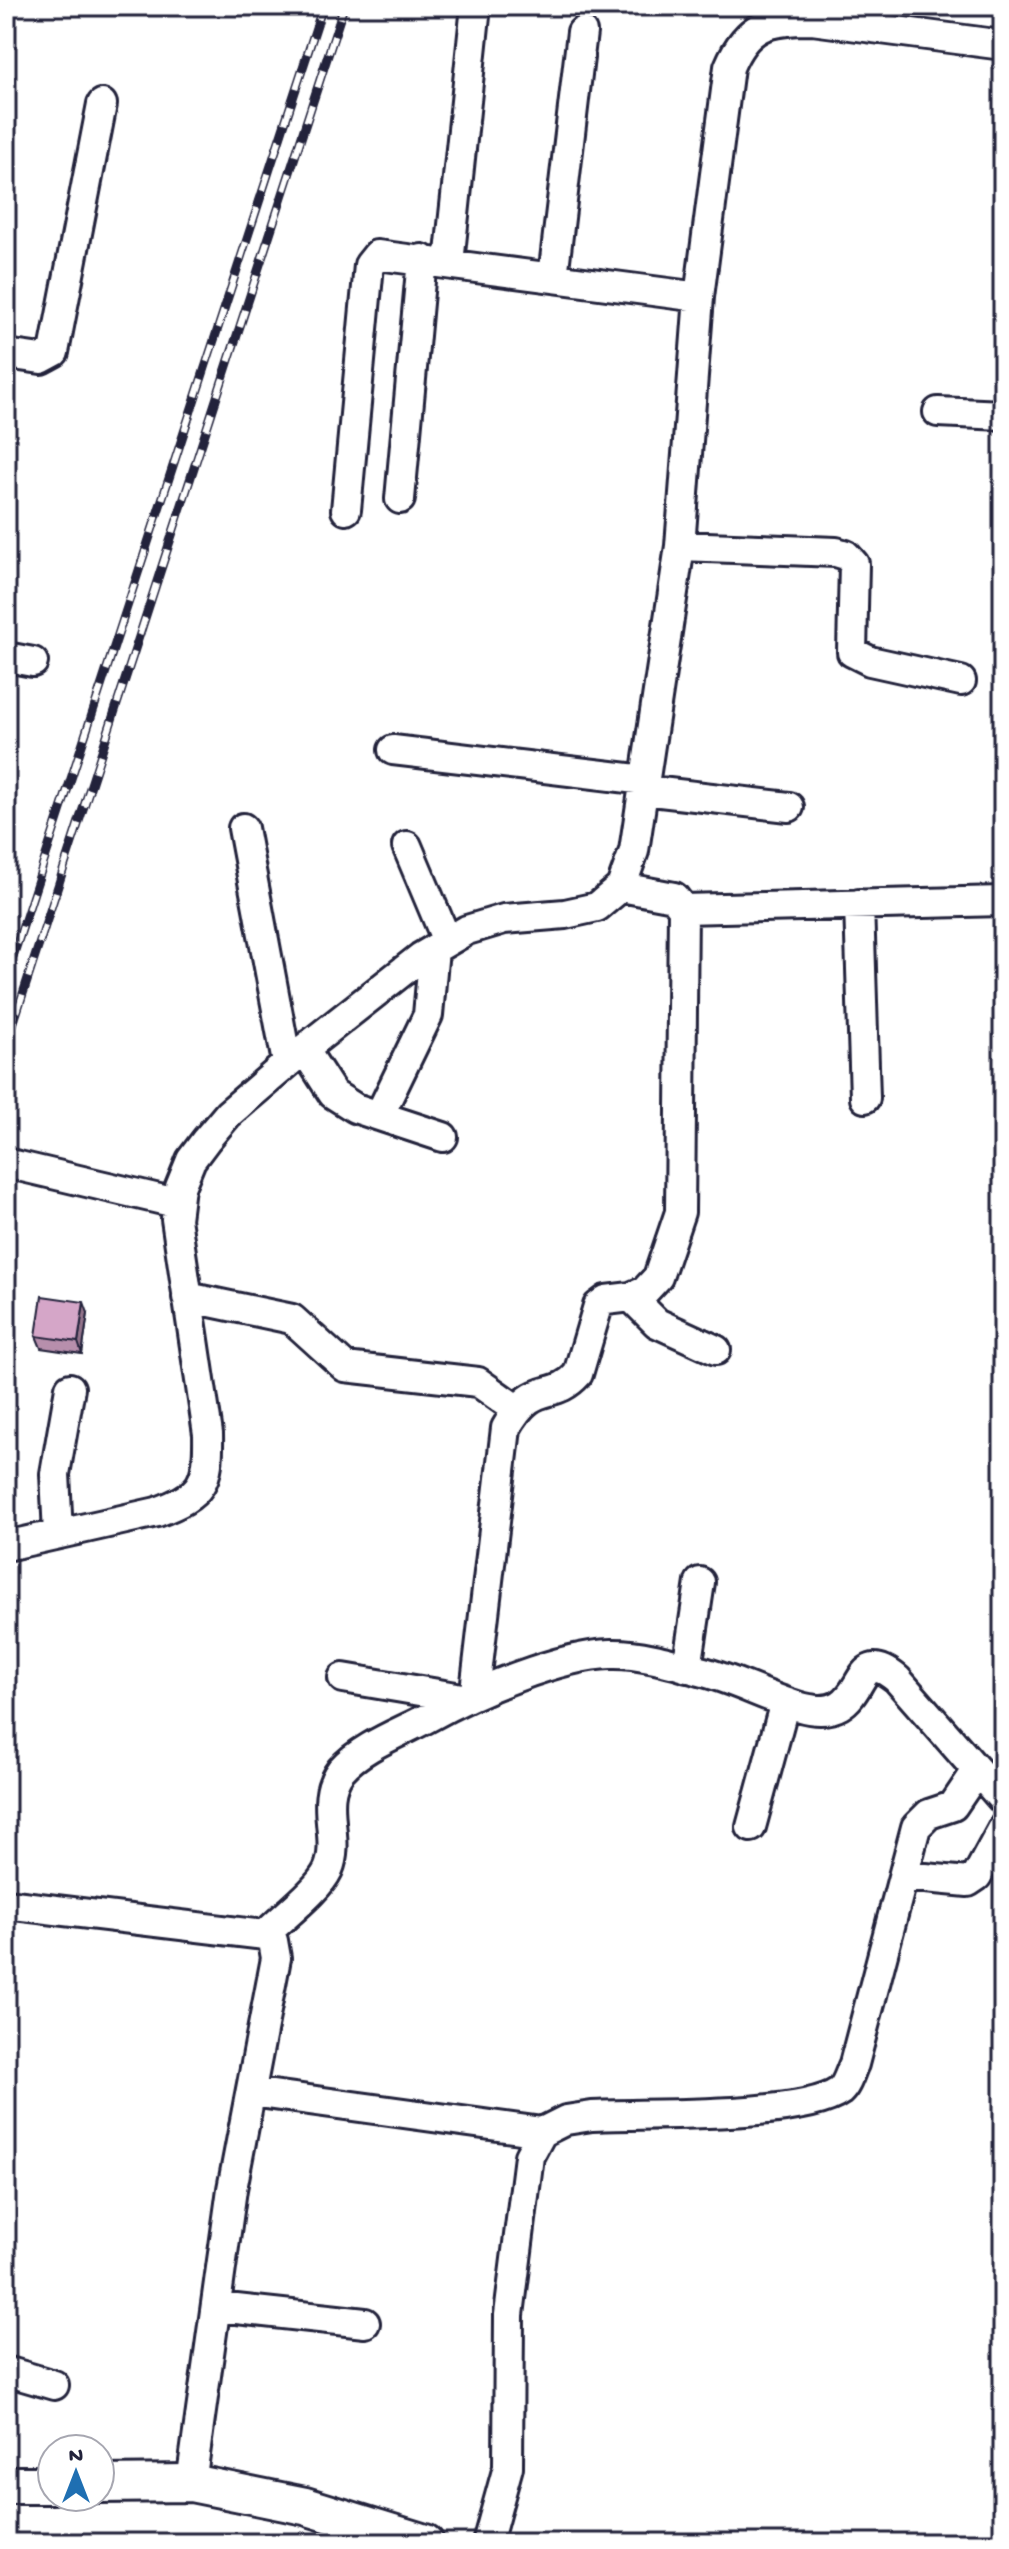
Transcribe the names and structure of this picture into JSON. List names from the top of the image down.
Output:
{
  "north": "top"
}
